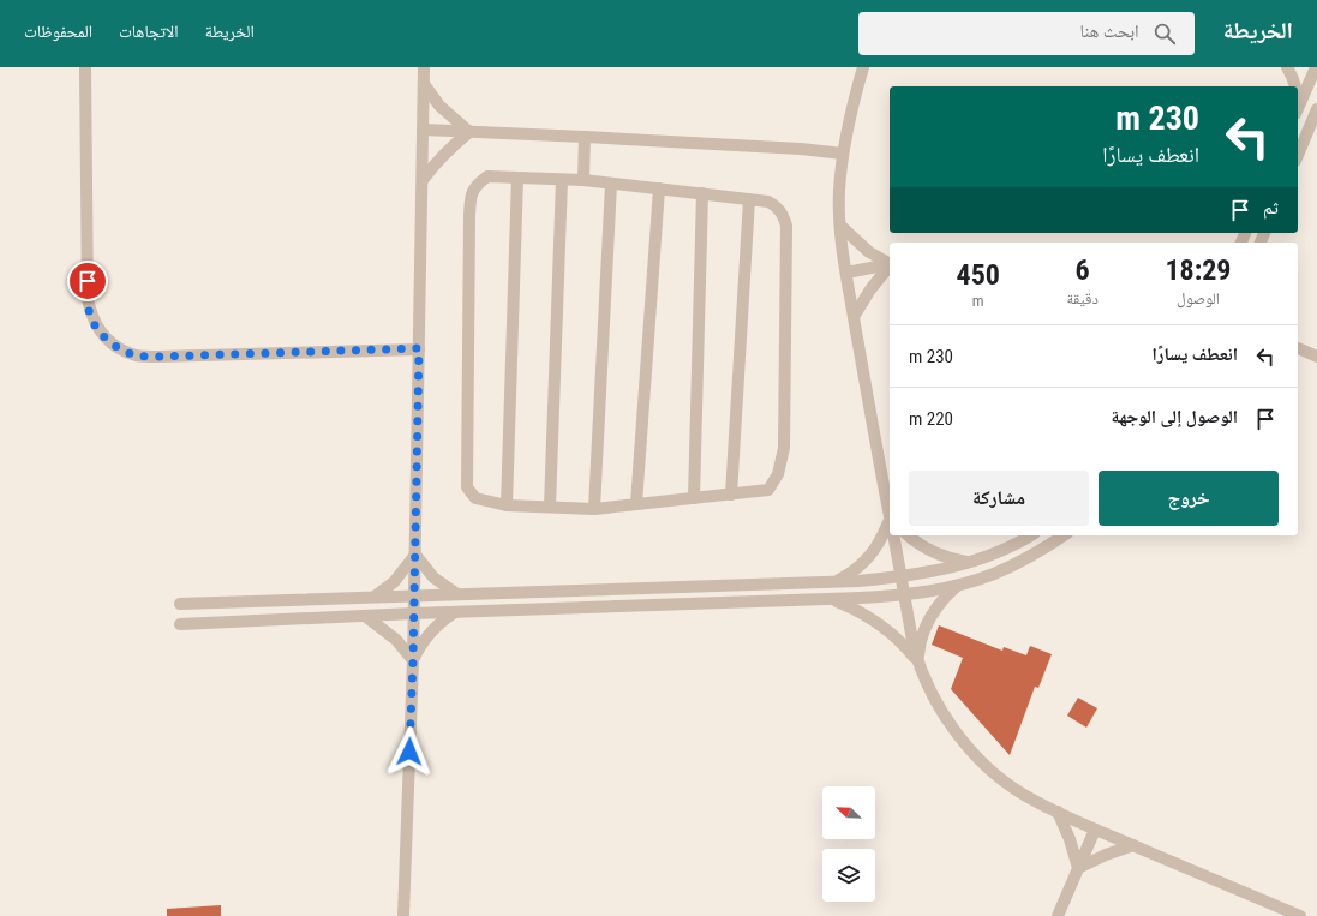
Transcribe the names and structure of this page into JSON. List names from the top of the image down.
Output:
{
  "north": "top left",
  "page": {
    "header": "الخريطة",
    "search": "ابحث هنا",
    "nav": ["الخريطة", "الاتجاهات", "المحفوظات"],
    "turn": ["230 m", "انعطف يسارًا"],
    "then": "ثم",
    "eta": [
      "18:29",
      "الوصول",
      "6",
      "دقيقة",
      "450",
      "m"
    ],
    "list": [
      {
        "name": "انعطف يسارًا",
        "value": "230 m"
      },
      {
        "name": "الوصول إلى الوجهة",
        "value": "220 m"
      }
    ],
    "buttons": ["خروج", "مشاركة"]
  }
}
